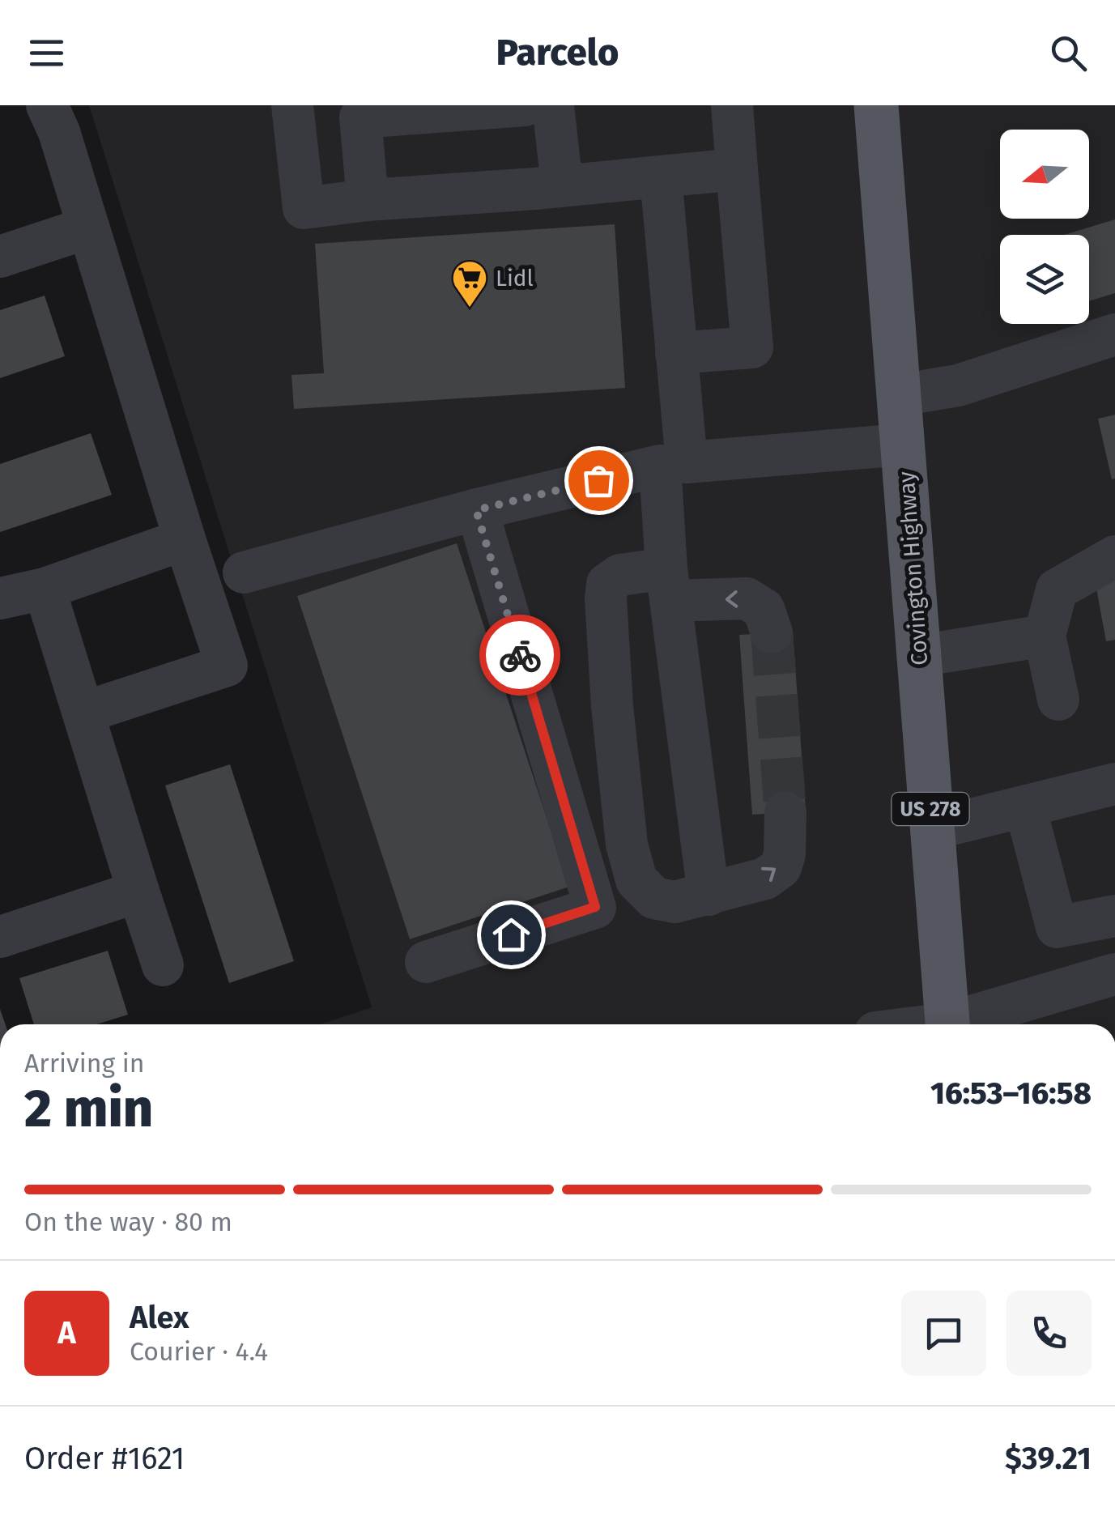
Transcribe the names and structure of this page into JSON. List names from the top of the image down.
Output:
{
  "streets": {
    "main road": ["Covington Highway", "US 278"]
  },
  "places": {
    "supermarket": ["Lidl"]
  },
  "north": "left",
  "page": {
    "header": "Parcelo",
    "heading": ["2 min", "Arriving in", "16:53–16:58"],
    "panel": [
      "Alex",
      "Courier · 4.4",
      "Order #1621",
      "$39.21"
    ],
    "bar": "On the way · 80 m",
    "round": "A"
  }
}
